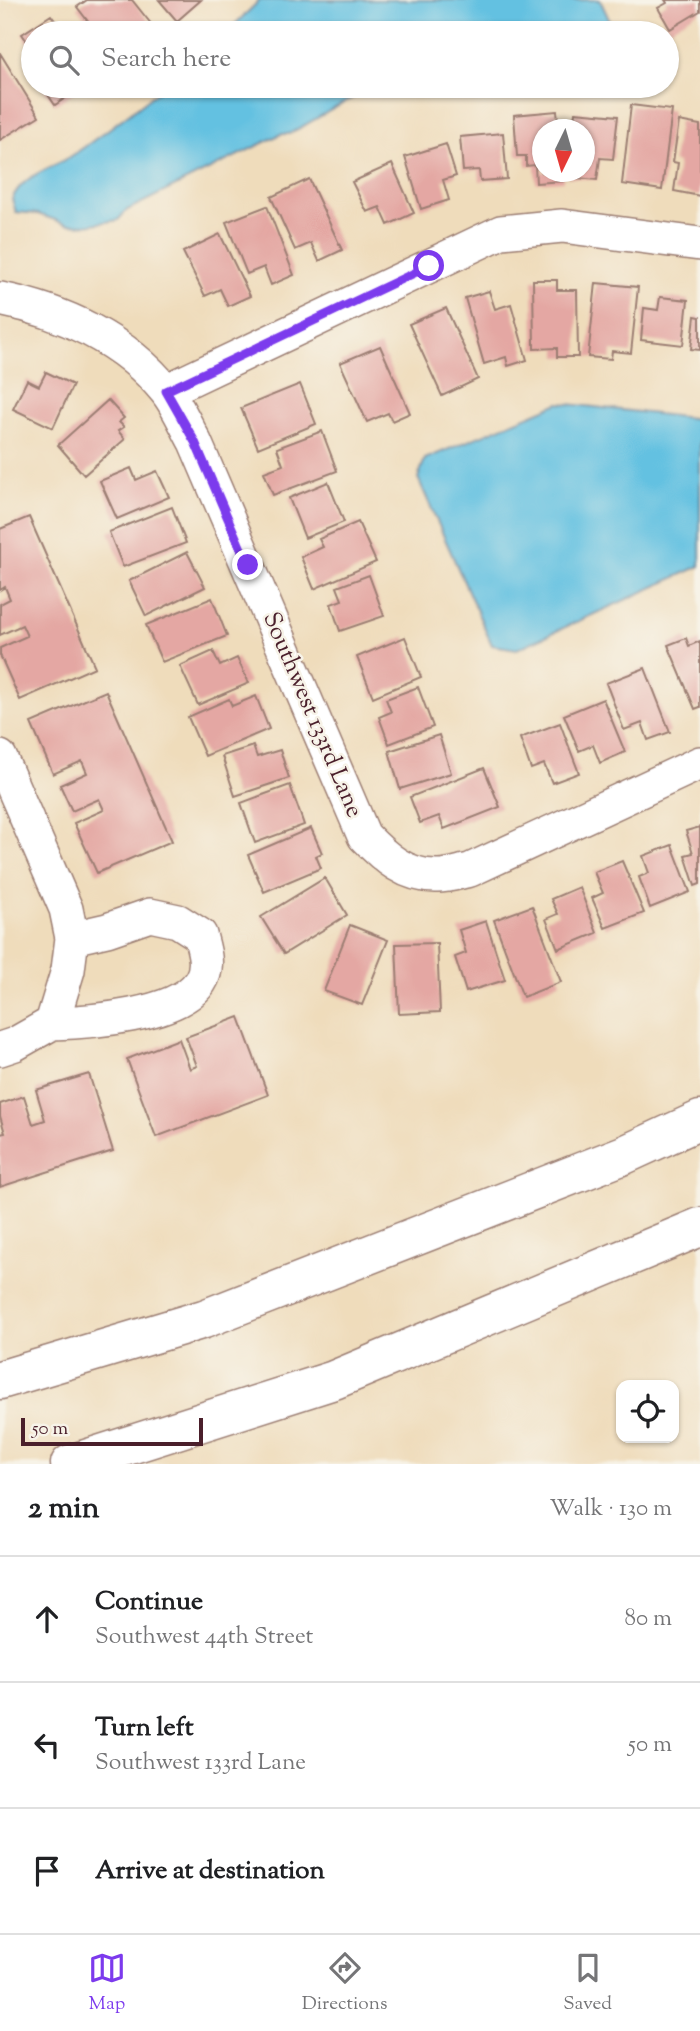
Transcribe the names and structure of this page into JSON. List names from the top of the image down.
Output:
{
  "streets": {
    "street": ["Southwest 133rd Lane"]
  },
  "scale_bar": "50 m",
  "north": "bottom",
  "page": {
    "search": "Search here",
    "scale": "50 m",
    "heading": ["2 min", "Walk · 130 m"],
    "list": [
      ["Continue", "Southwest 44th Street", "80 m"],
      ["Turn left", "Southwest 133rd Lane", "50 m"],
      "Arrive at destination"
    ],
    "nav": ["Map", "Directions", "Saved"]
  }
}
